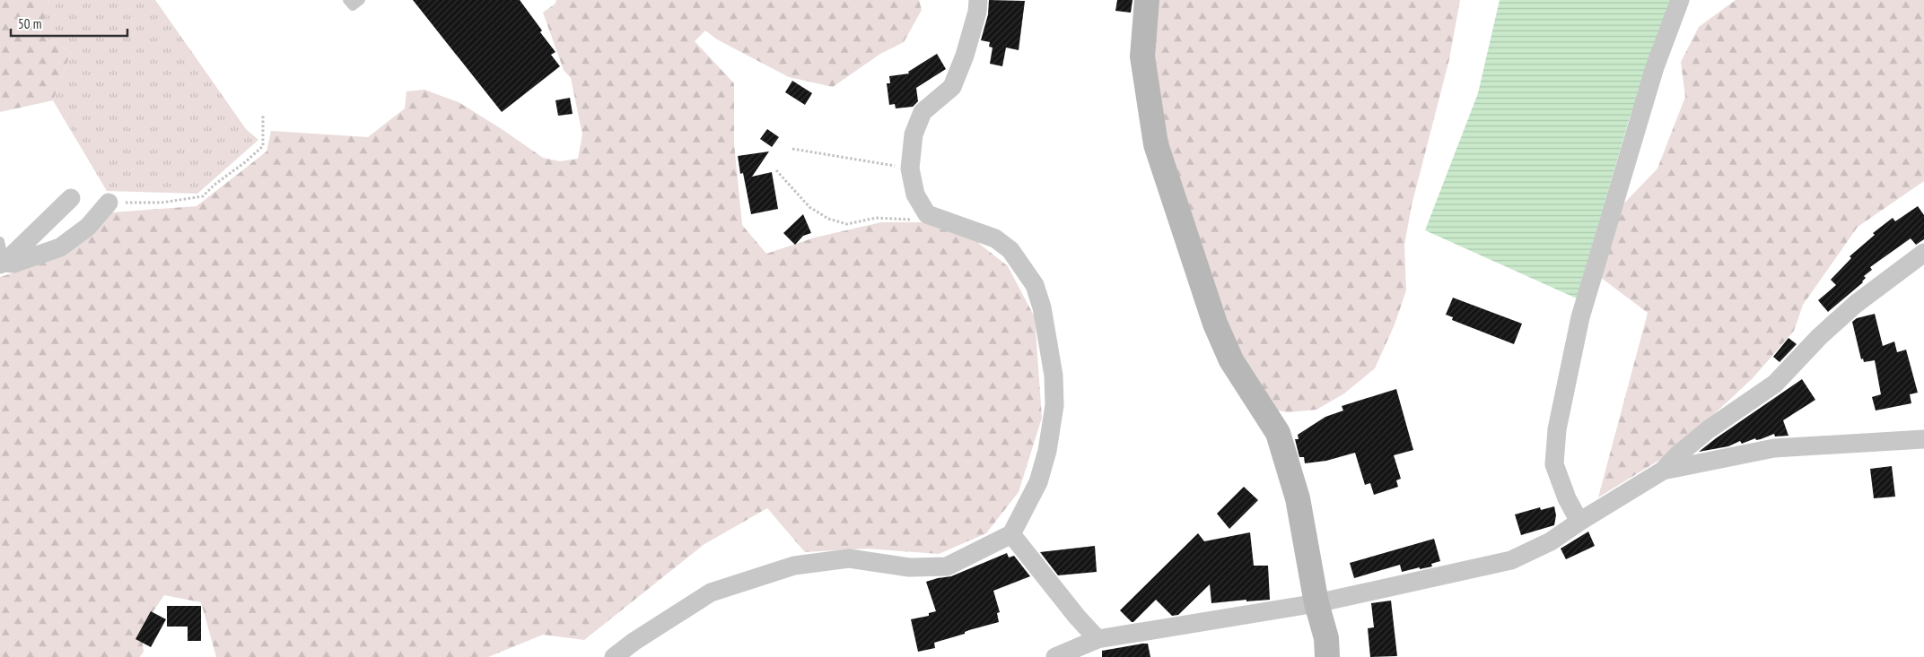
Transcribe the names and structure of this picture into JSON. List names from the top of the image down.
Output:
{
  "scale_bar": "50 m"
}
